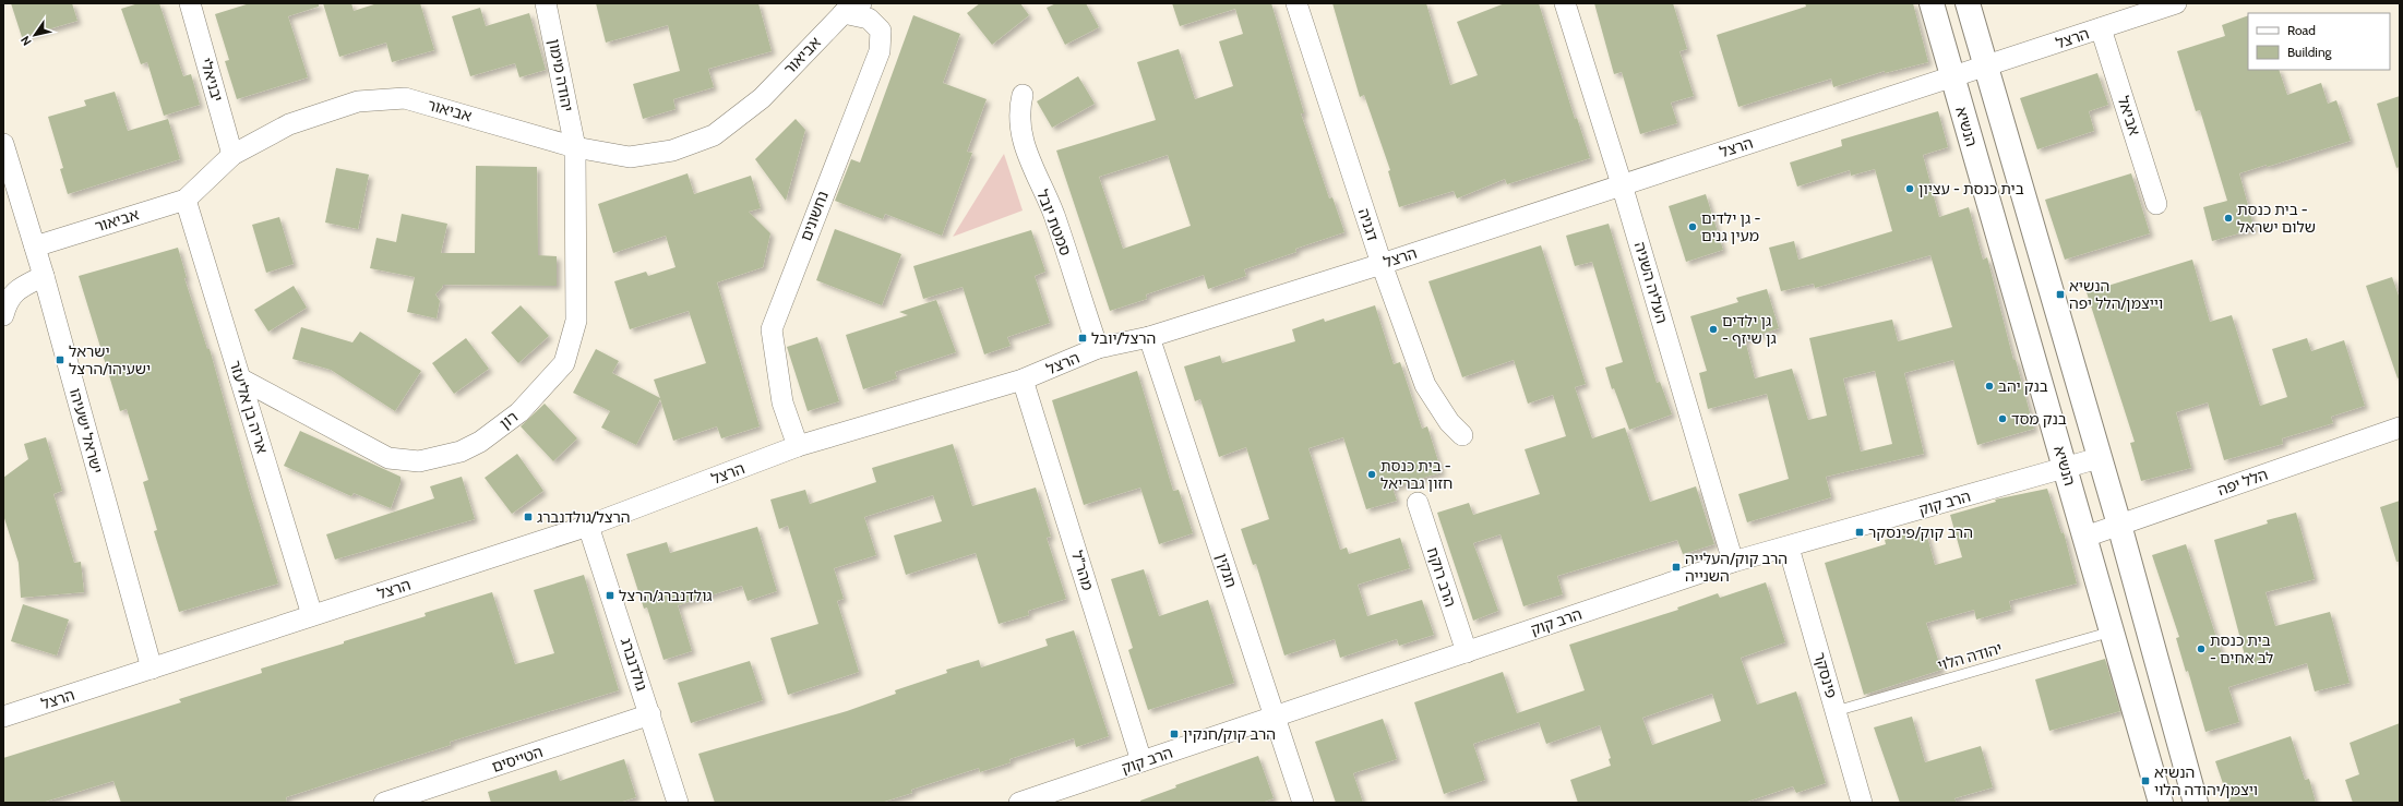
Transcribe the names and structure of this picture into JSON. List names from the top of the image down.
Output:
{
  "streets": {
    "main road": ["הנשיא"],
    "street": [
      "הרצל",
      "אביאור",
      "יהודה מימון",
      "יבניאלי",
      "אביאל",
      "נחשונים",
      "סמטת יובל",
      "דגניה",
      "העליה השניה",
      "אריה בן אליעזר",
      "רון",
      "ישראל ישעיהו",
      "הלל יפה",
      "הרב קוק",
      "מהר\"ל",
      "חנקין",
      "הרב רוקח",
      "גולדנברג",
      "פינסקר",
      "הטייסים"
    ],
    "lane": ["יהודה הלוי"]
  },
  "crossings": [
    ["הרצל", "אביאל"],
    ["הרצל", "הנשיא"],
    ["הרצל", "נחשונים"],
    ["הרצל", "סמטת יובל"],
    ["הרצל", "דגניה"],
    ["הרצל", "העליה השניה"],
    ["הרצל", "אריה בן אליעזר"],
    ["הרצל", "ישראל ישעיהו"],
    ["הרצל", "מהר\"ל"],
    ["הרצל", "חנקין"],
    ["הרצל", "גולדנברג"],
    ["אביאור", "יהודה מימון"],
    ["אביאור", "יבניאלי"],
    ["אביאור", "נחשונים"],
    ["אביאור", "אריה בן אליעזר"],
    ["אביאור", "רון"],
    ["אביאור", "ישראל ישעיהו"],
    ["יהודה מימון", "רון"],
    ["הנשיא", "הלל יפה"],
    ["הנשיא", "הרב קוק"],
    ["הנשיא", "יהודה הלוי"],
    ["העליה השניה", "הרב קוק"],
    ["אריה בן אליעזר", "רון"],
    ["הרב קוק", "מהר\"ל"],
    ["הרב קוק", "חנקין"],
    ["הרב קוק", "הרב רוקח"],
    ["הרב קוק", "פינסקר"],
    ["יהודה הלוי", "פינסקר"],
    ["גולדנברג", "הטייסים"]
  ],
  "places": {
    "other": [
      "בית כנסת - עציון",
      "בית כנסת - שלום ישראל",
      "גן ילדים - מעין גנים",
      "גן ילדים - גן שיזף",
      "בנק יהב",
      "בנק מסד",
      "בית כנסת - חזון גבריאל",
      "בית כנסת - לב אחים"
    ],
    "transit": [
      "הנשיא וייצמן/הלל יפה",
      "הרצל/יובל",
      "ישראל ישעיהו/הרצל",
      "הרצל/גולדנברג",
      "הרב קוק/פינסקר",
      "הרב קוק/העלייה השנייה",
      "גולדנברג/הרצל",
      "הרב קוק/חנקין",
      "הנשיא ויצמן/יהודה הלוי"
    ]
  },
  "legend": ["Road", "Building"],
  "north": "bottom left"
}
